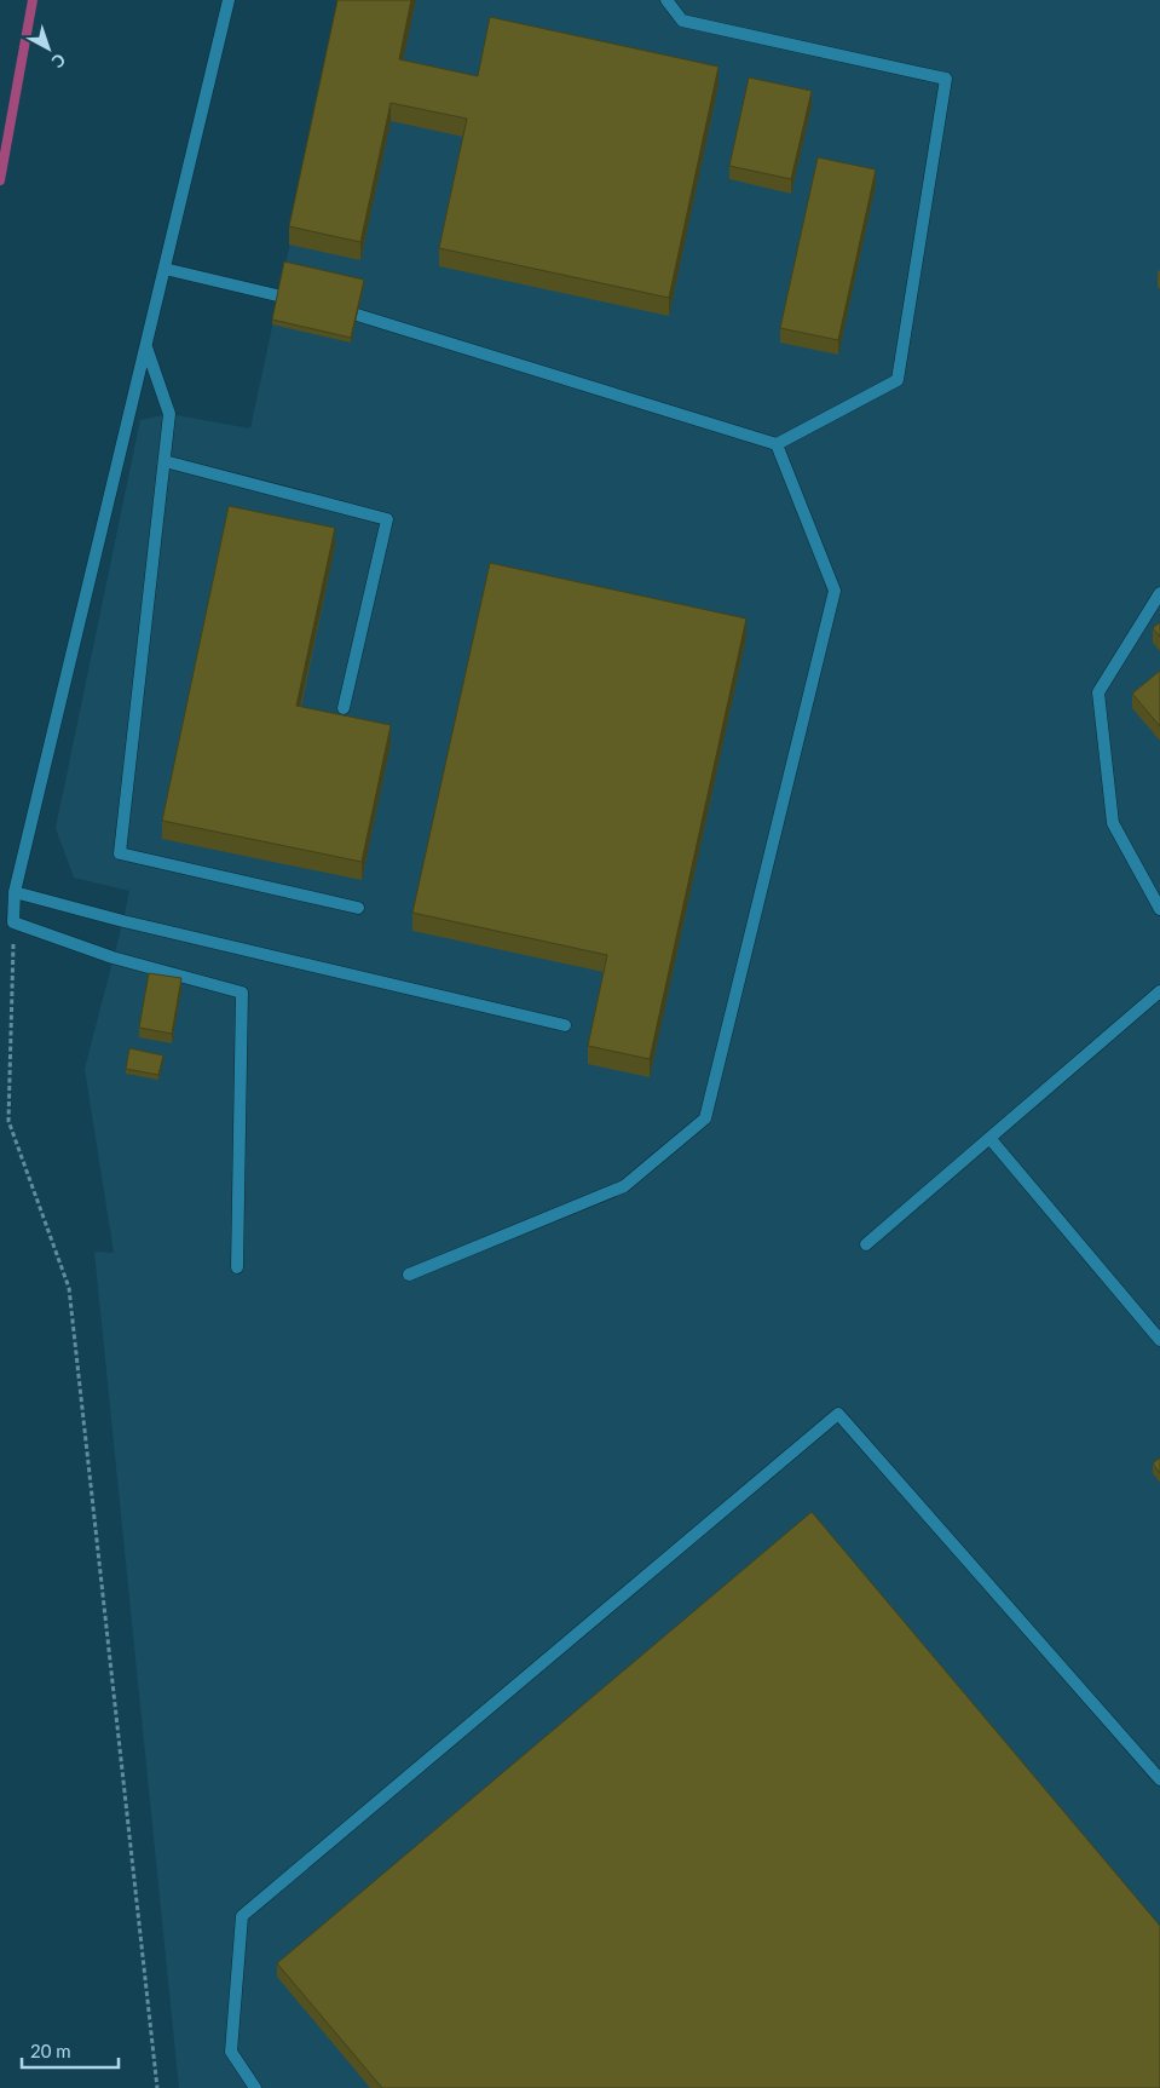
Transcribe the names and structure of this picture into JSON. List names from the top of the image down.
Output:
{
  "scale_bar": "20 m",
  "north": "bottom right"
}
